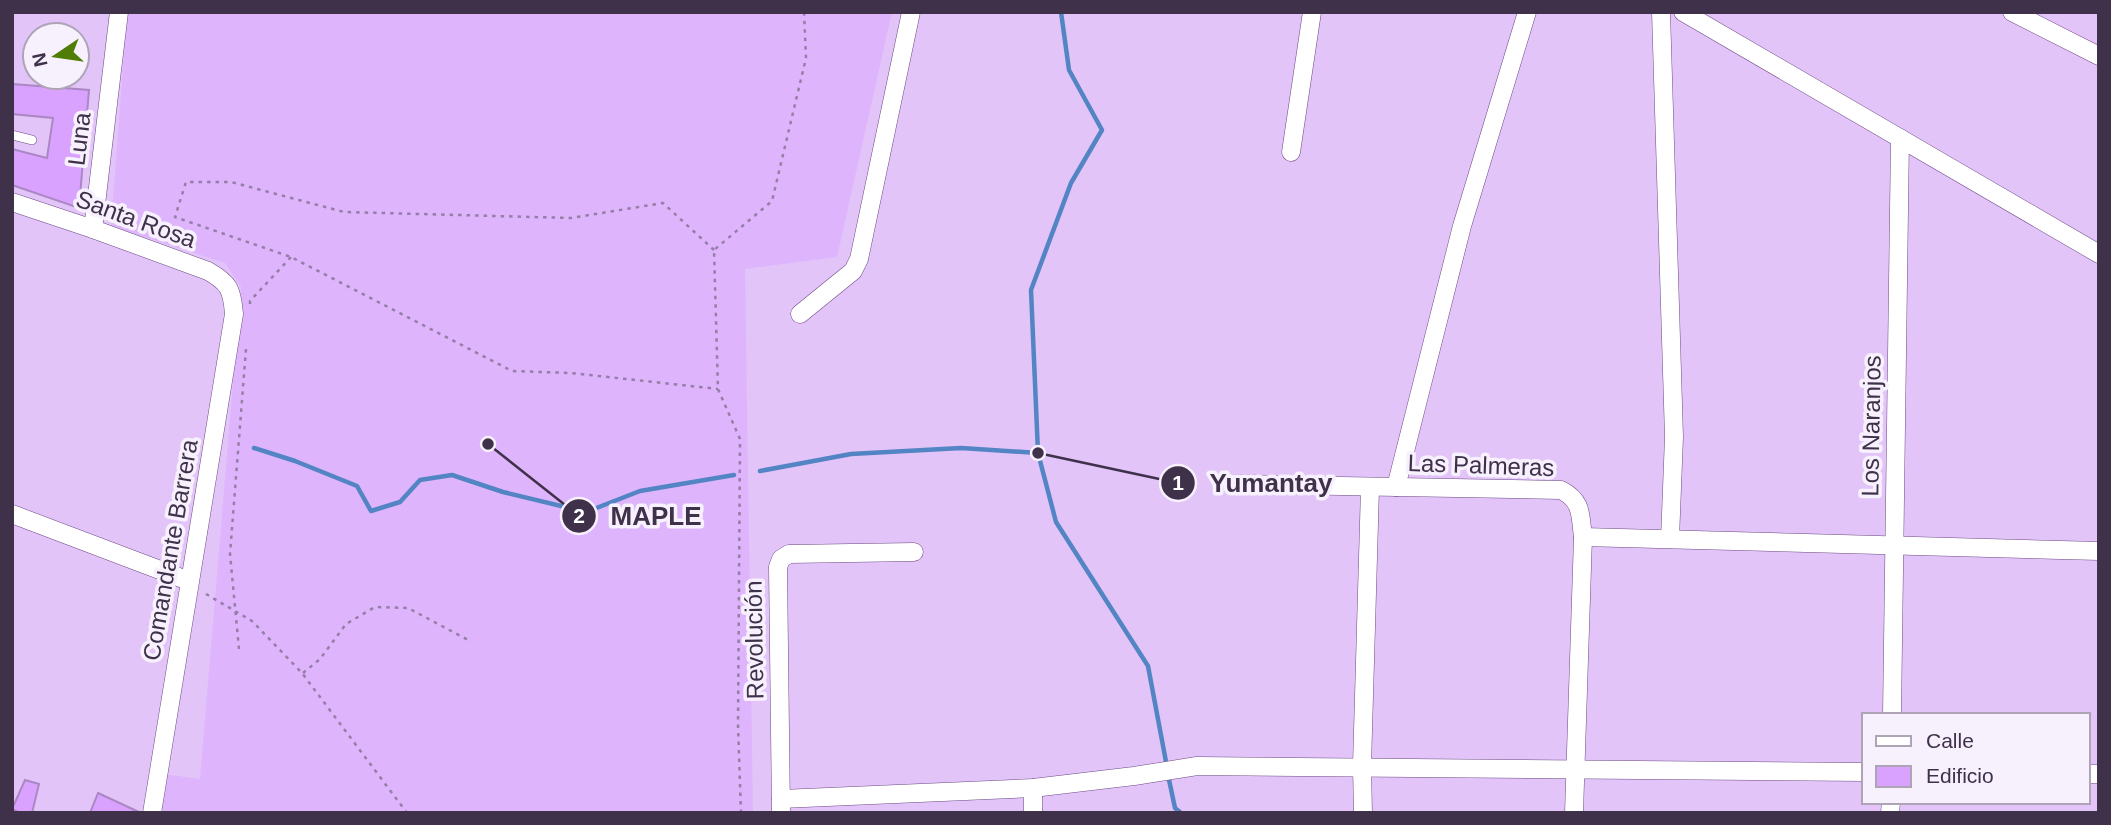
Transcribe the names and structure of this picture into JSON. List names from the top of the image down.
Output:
{
  "streets": {
    "street": [
      "Luna",
      "Santa Rosa",
      "Los Naranjos",
      "Las Palmeras",
      "Comandante Barrera",
      "Revolución"
    ]
  },
  "crossings": [
    ["Luna", "Santa Rosa"],
    ["Santa Rosa", "Comandante Barrera"]
  ],
  "places": ["MAPLE", "Yumantay"],
  "legend": ["Calle", "Edificio"],
  "north": "left"
}
